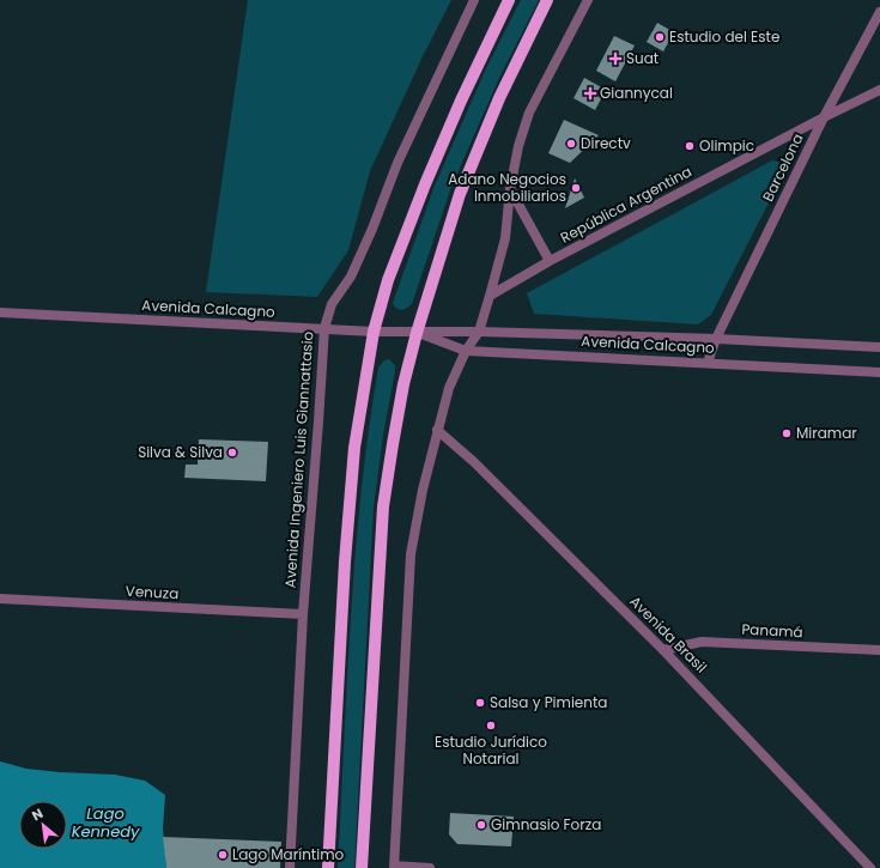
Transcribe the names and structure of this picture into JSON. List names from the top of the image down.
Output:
{
  "streets": {
    "street": [
      "Barcelona",
      "República Argentina",
      "Avenida Calcagno",
      "Avenida Ingeniero Luis Giannattasio",
      "Venuza",
      "Panamá",
      "Avenida Brasil"
    ]
  },
  "crossings": [
    ["Barcelona", "República Argentina"],
    ["Barcelona", "Avenida Calcagno"],
    ["Avenida Calcagno", "Avenida Ingeniero Luis Giannattasio"],
    ["Avenida Ingeniero Luis Giannattasio", "Venuza"],
    ["Panamá", "Avenida Brasil"]
  ],
  "water": ["Lago Kennedy"],
  "places": {
    "other": [
      "Estudio del Este",
      "Directv",
      "Olimpic",
      "Adano Negocios Inmobiliarios",
      "Miramar",
      "Silva & Silva",
      "Salsa y Pimienta",
      "Estudio Jurídico Notarial",
      "Gimnasio Forza",
      "Lago Maríntimo"
    ],
    "health": ["Suat", "Giannycal"]
  },
  "north": "top left"
}
